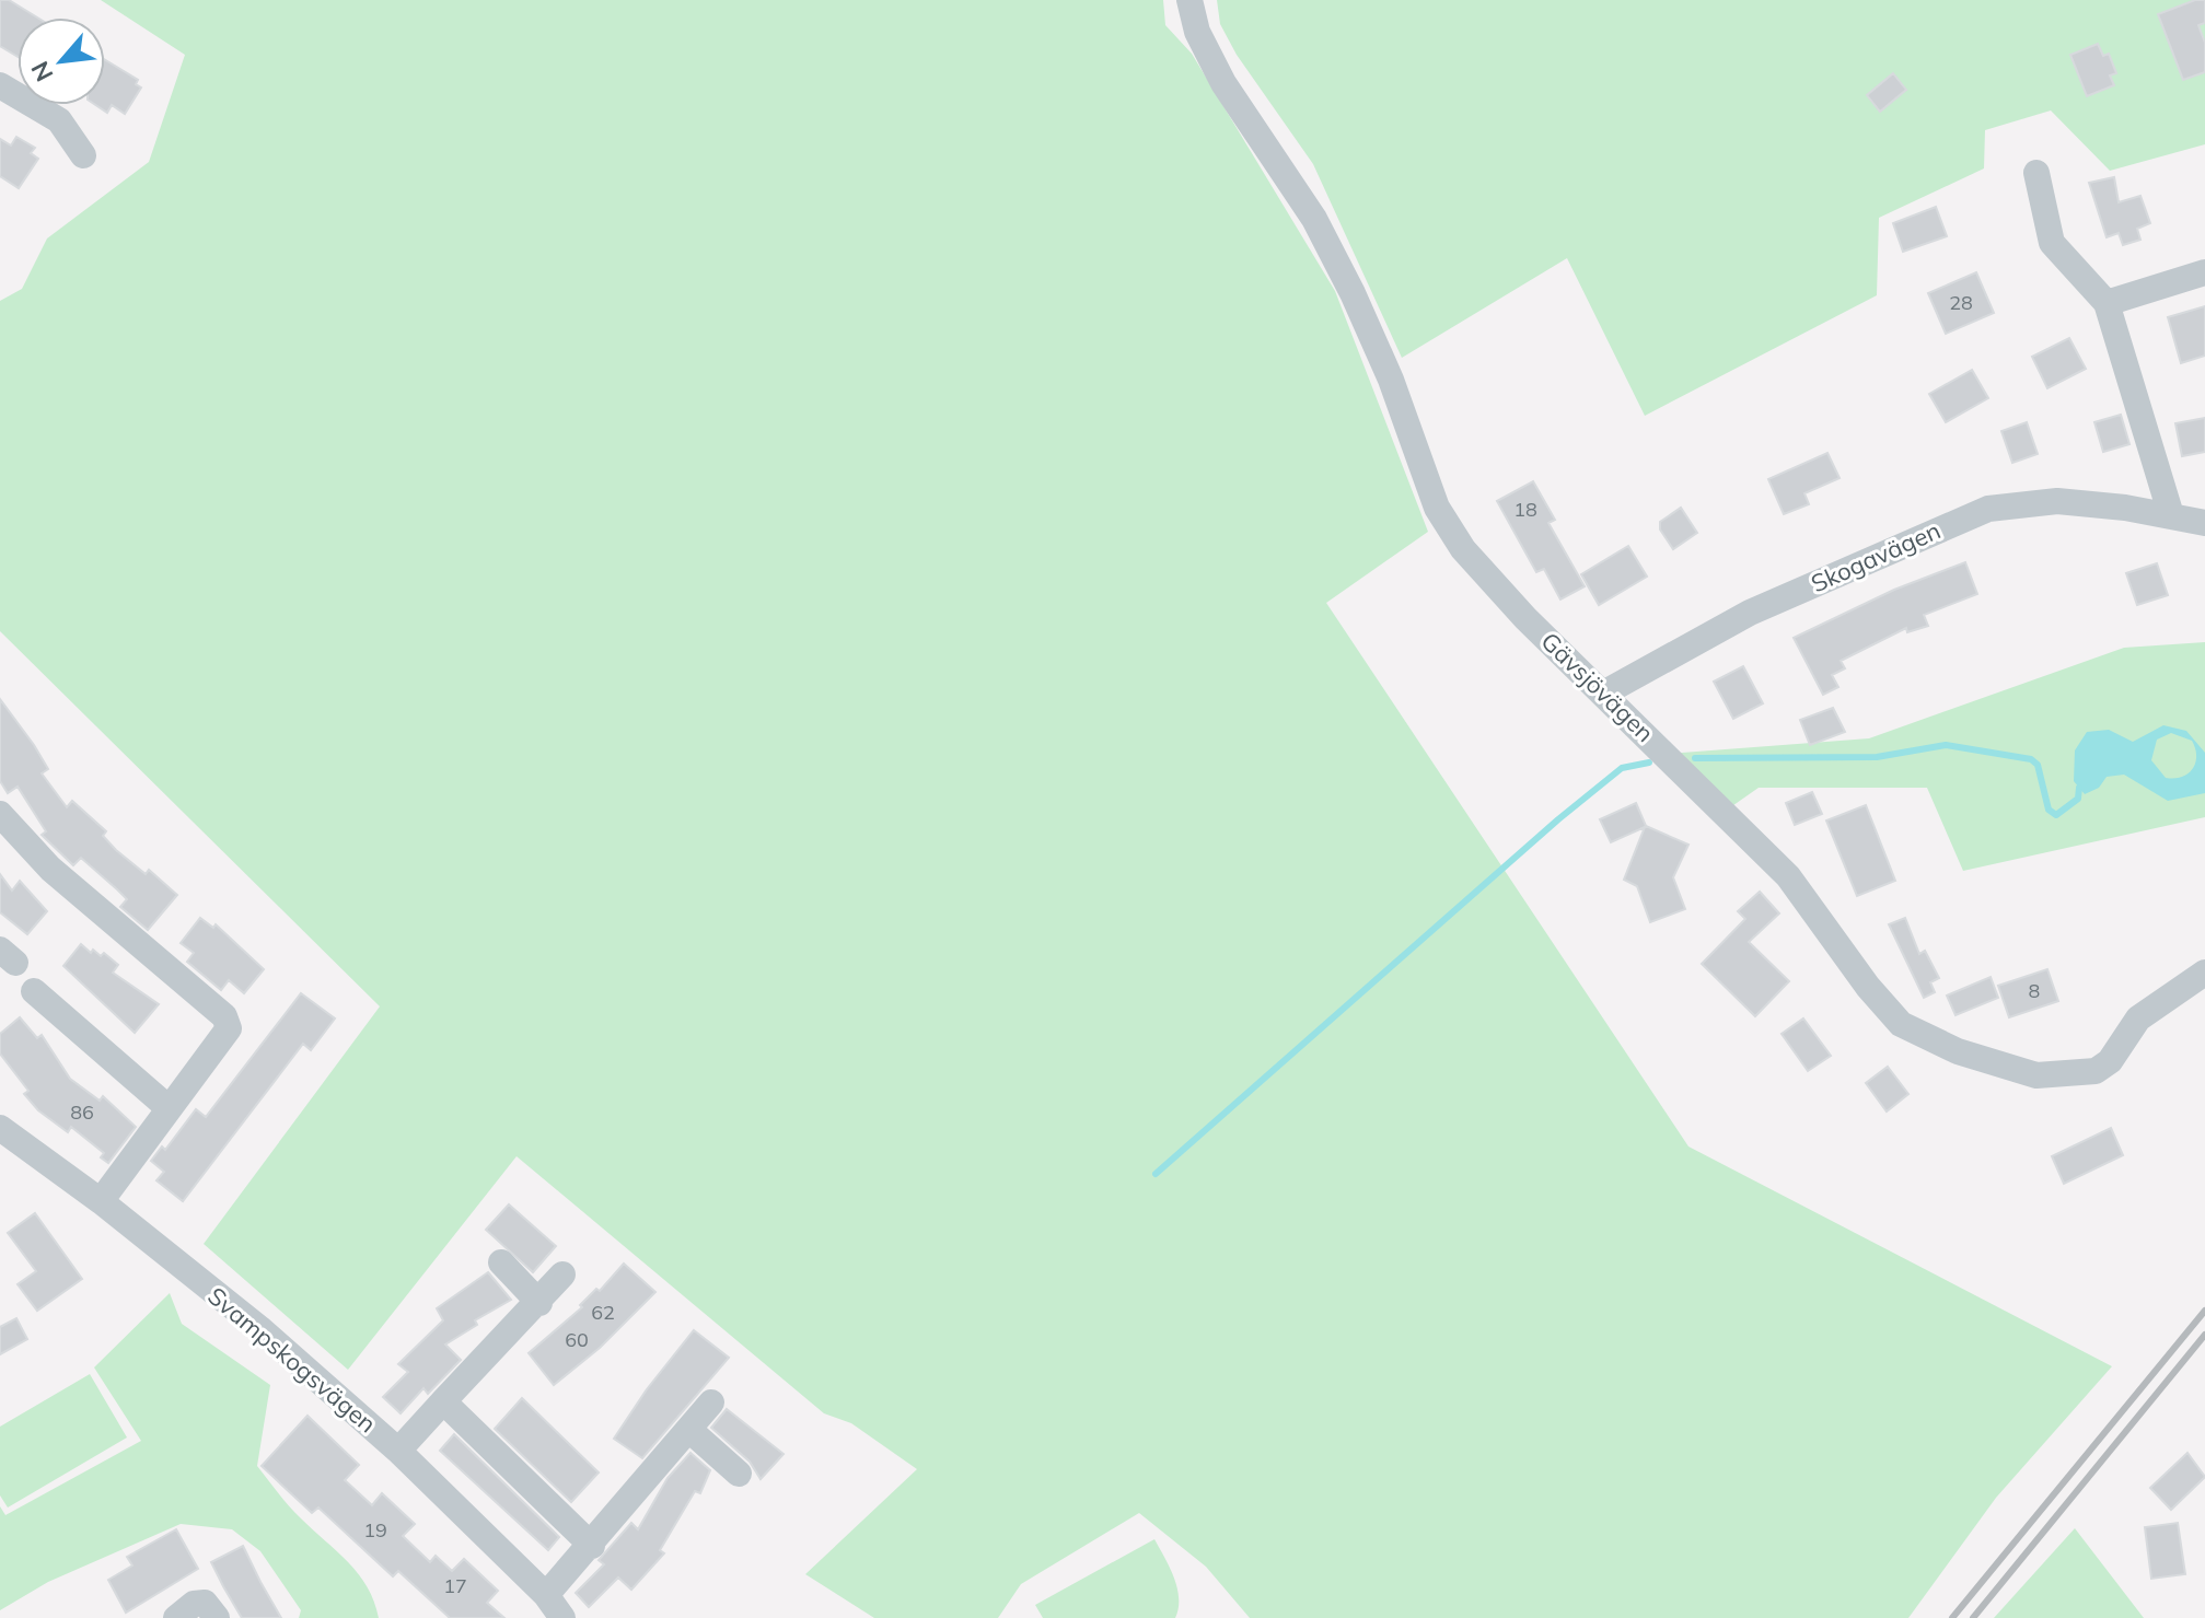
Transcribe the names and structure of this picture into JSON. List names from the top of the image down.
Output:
{
  "streets": {
    "street": ["Skogavägen", "Gävsjövägen", "Svampskogsvägen"]
  },
  "crossings": [
    ["Skogavägen", "Gävsjövägen"]
  ],
  "house_numbers": [
    "28",
    "18",
    "8",
    "86",
    "62",
    "60",
    "19",
    "17"
  ],
  "north": "bottom left"
}
